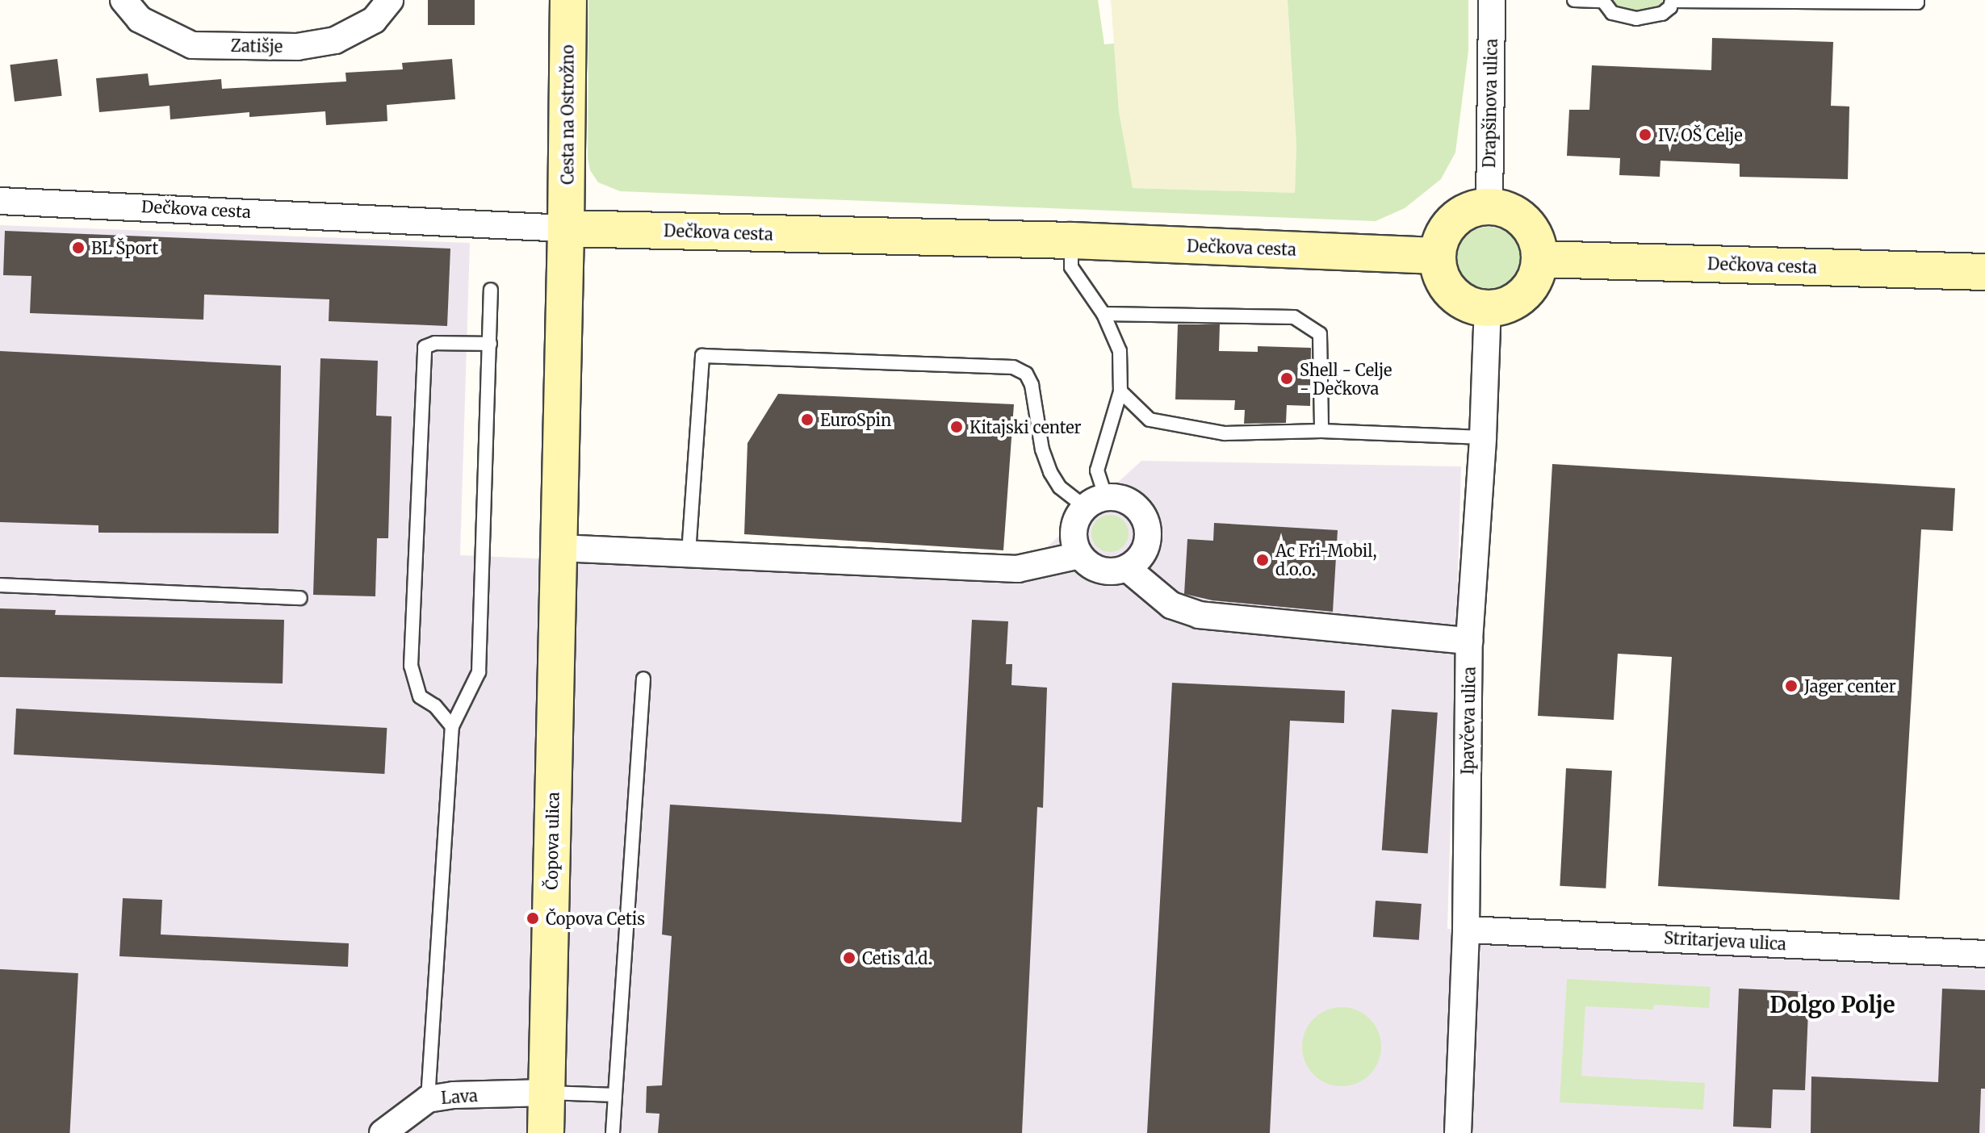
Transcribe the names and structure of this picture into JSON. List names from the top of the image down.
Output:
{
  "streets": {
    "street": [
      "Zatišje",
      "Drapšinova ulica",
      "Cesta na Ostrožno",
      "Dečkova cesta",
      "Ipavčeva ulica",
      "Čopova ulica",
      "Stritarjeva ulica",
      "Lava"
    ]
  },
  "crossings": [
    ["Drapšinova ulica", "Dečkova cesta"],
    ["Drapšinova ulica", "Ipavčeva ulica"],
    ["Cesta na Ostrožno", "Dečkova cesta"],
    ["Cesta na Ostrožno", "Čopova ulica"],
    ["Dečkova cesta", "Ipavčeva ulica"],
    ["Ipavčeva ulica", "Stritarjeva ulica"],
    ["Čopova ulica", "Lava"]
  ],
  "districts": ["Dolgo Polje"],
  "places": [
    "IV. OŠ Celje",
    "BL Šport",
    "Shell - Celje - Dečkova",
    "EuroSpin",
    "Kitajski center",
    "Ac Fri-Mobil, d.o.o.",
    "Jager center",
    "Čopova Cetis",
    "Cetis d.d."
  ]
}
